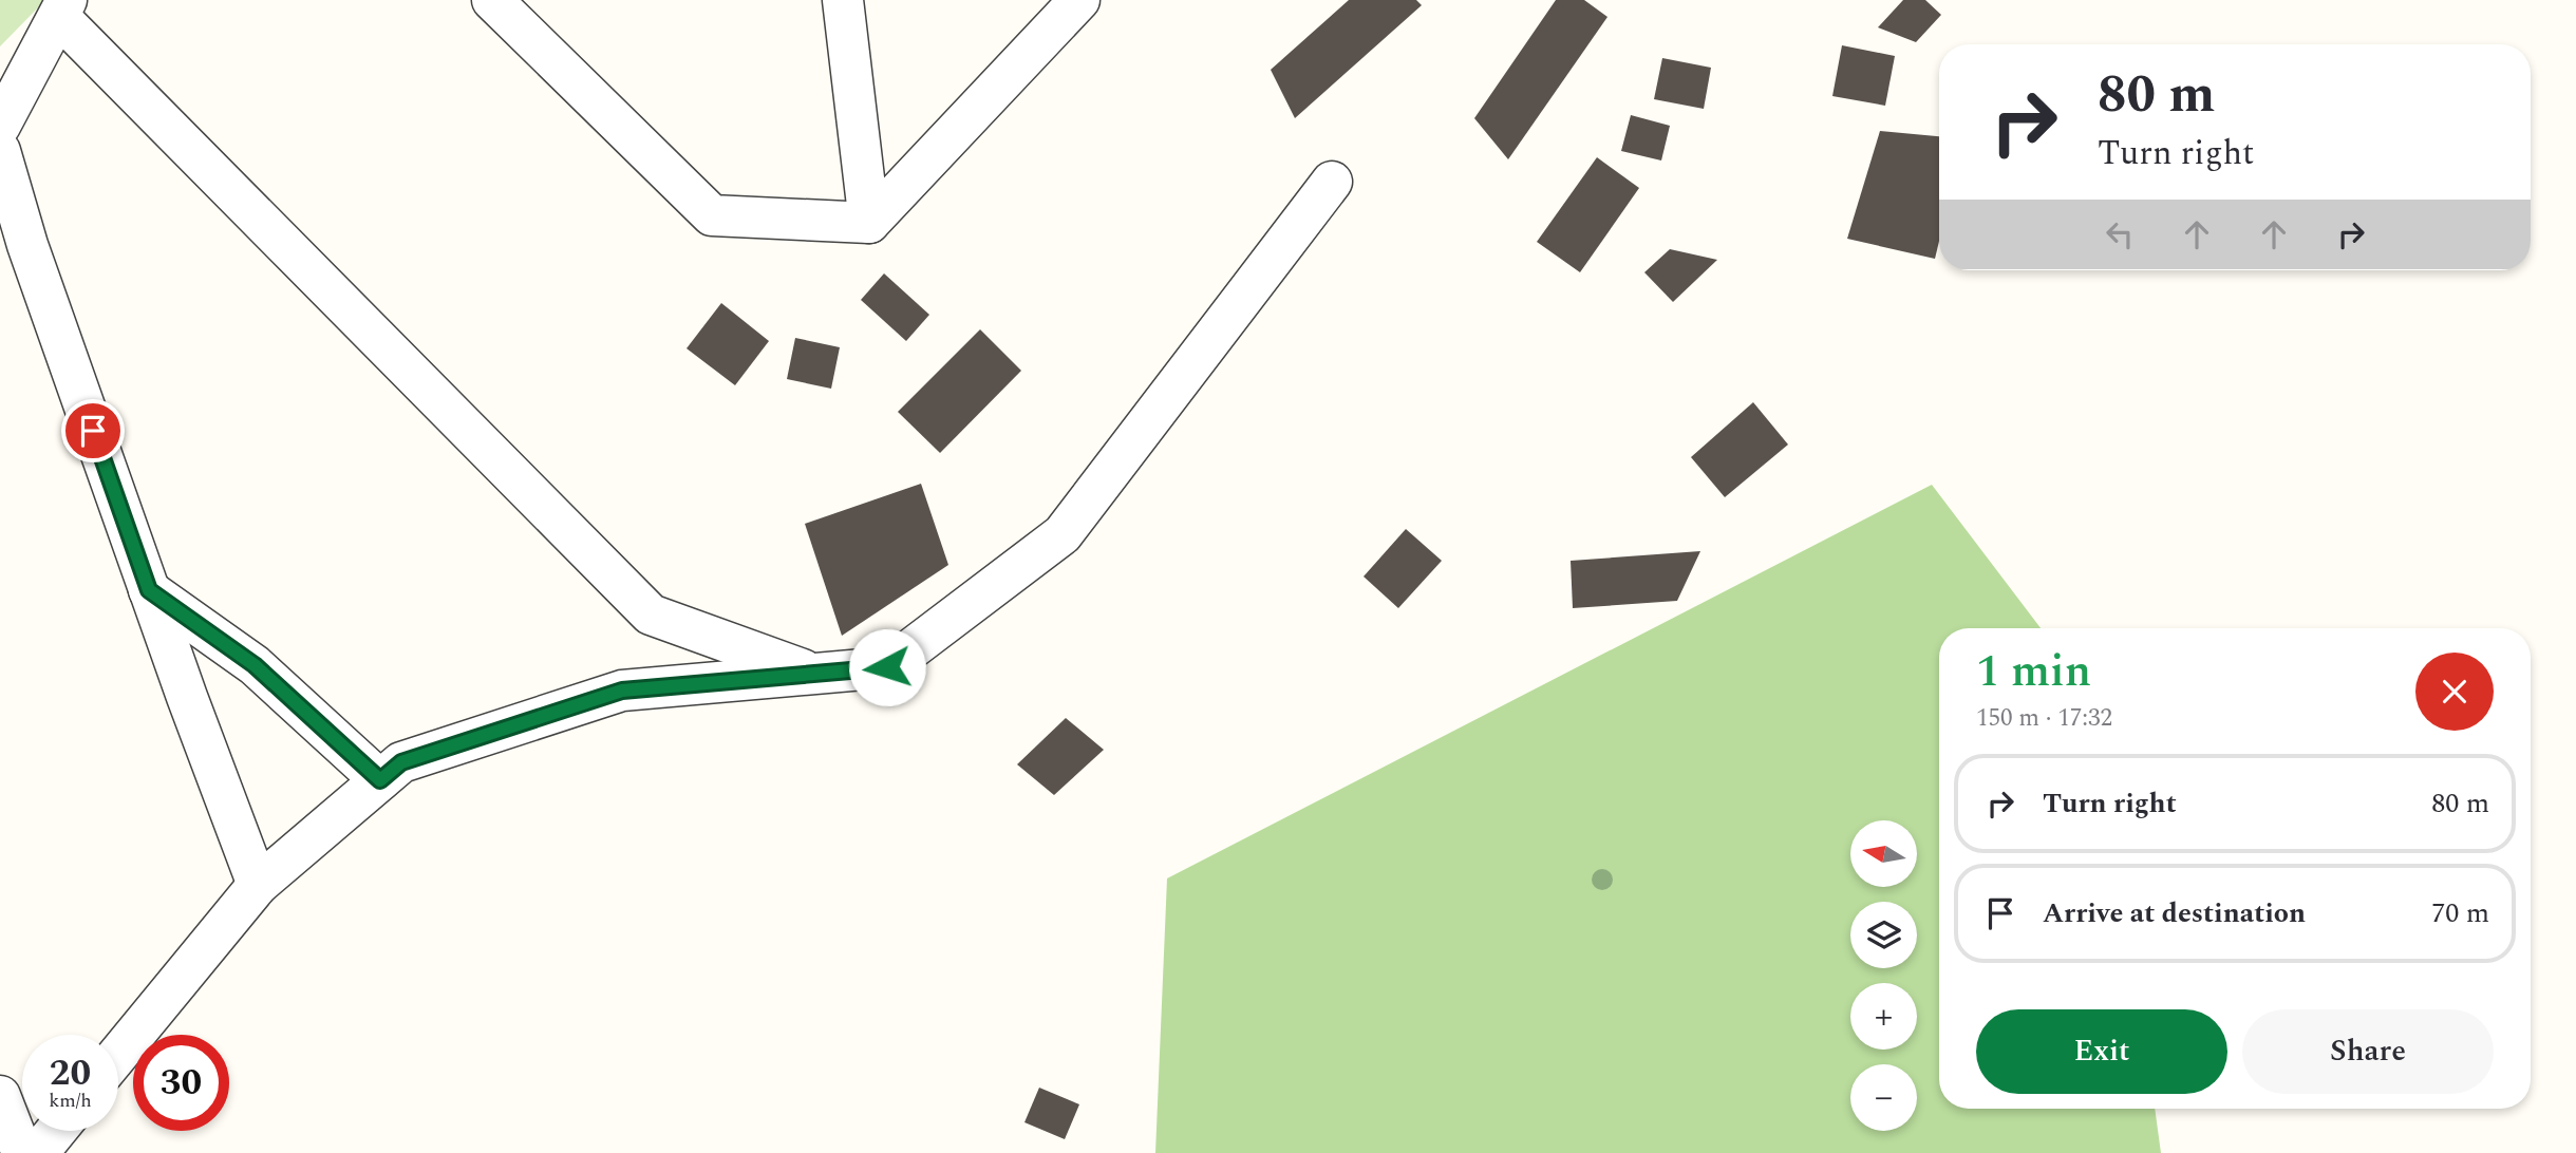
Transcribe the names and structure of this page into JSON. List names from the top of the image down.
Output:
{
  "north": "left",
  "page": {
    "turn": ["80 m", "Turn right"],
    "heading": ["1 min", "150 m · 17:32"],
    "list": [
      {
        "name": "Turn right",
        "value": "80 m"
      },
      {
        "name": "Arrive at destination",
        "value": "70 m"
      }
    ],
    "map_buttons": ["+", "−"],
    "buttons": ["Exit", "Share"],
    "speed": "20 km/h",
    "limit": "30"
  }
}
